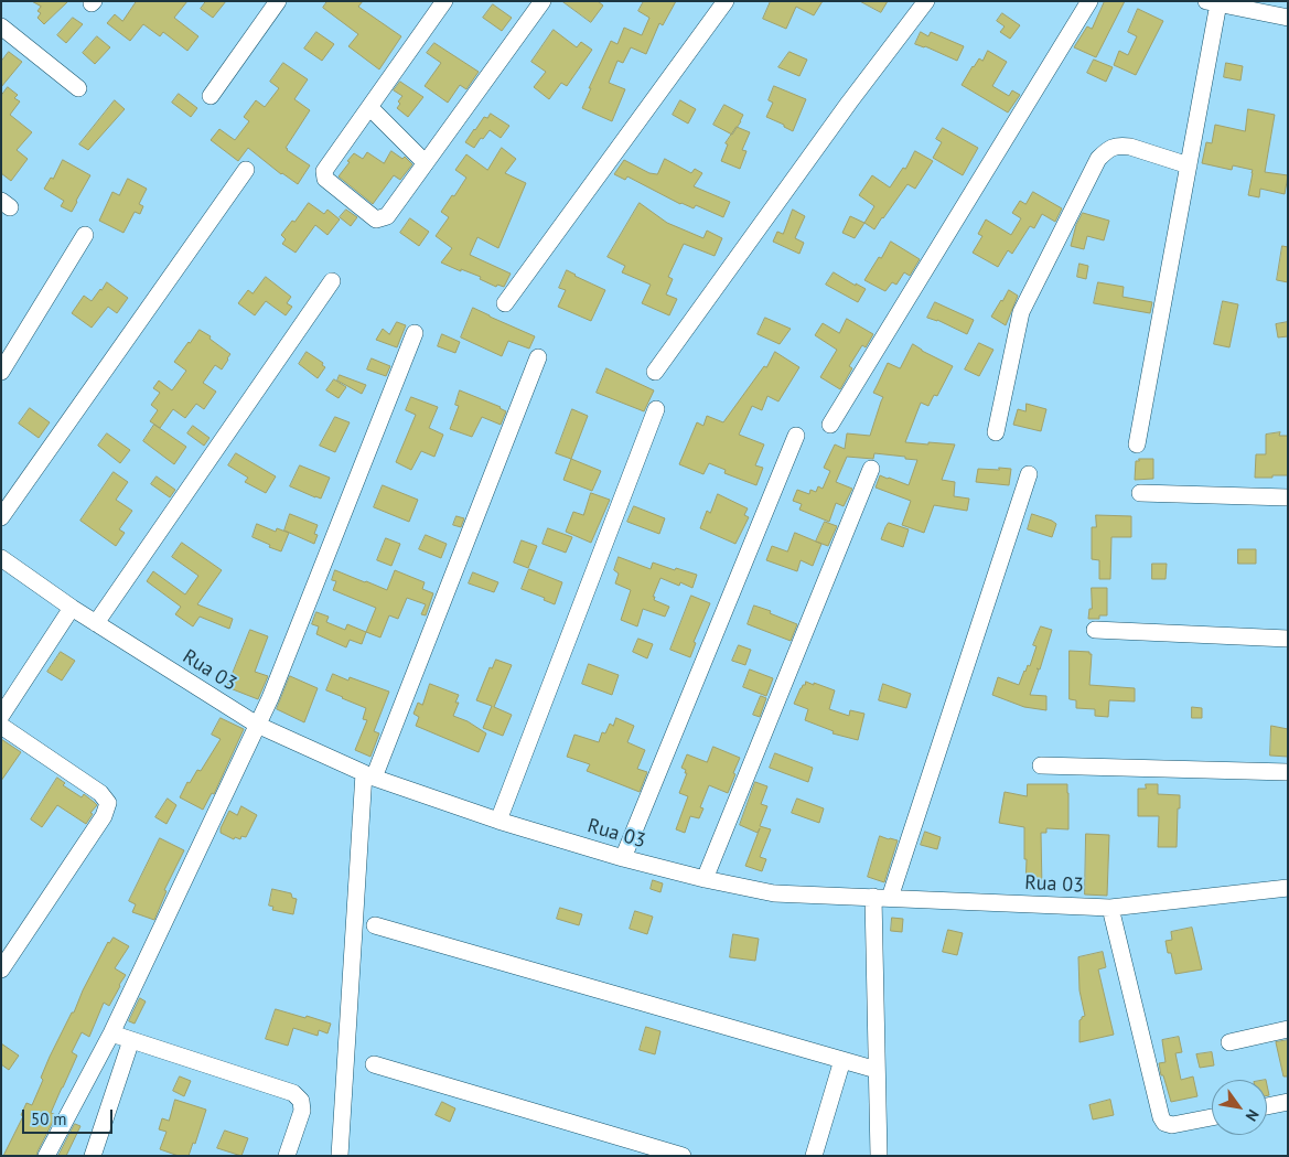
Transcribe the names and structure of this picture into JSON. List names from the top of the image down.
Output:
{
  "streets": {
    "street": ["Rua 03"]
  },
  "scale_bar": "50 m",
  "north": "bottom right"
}
